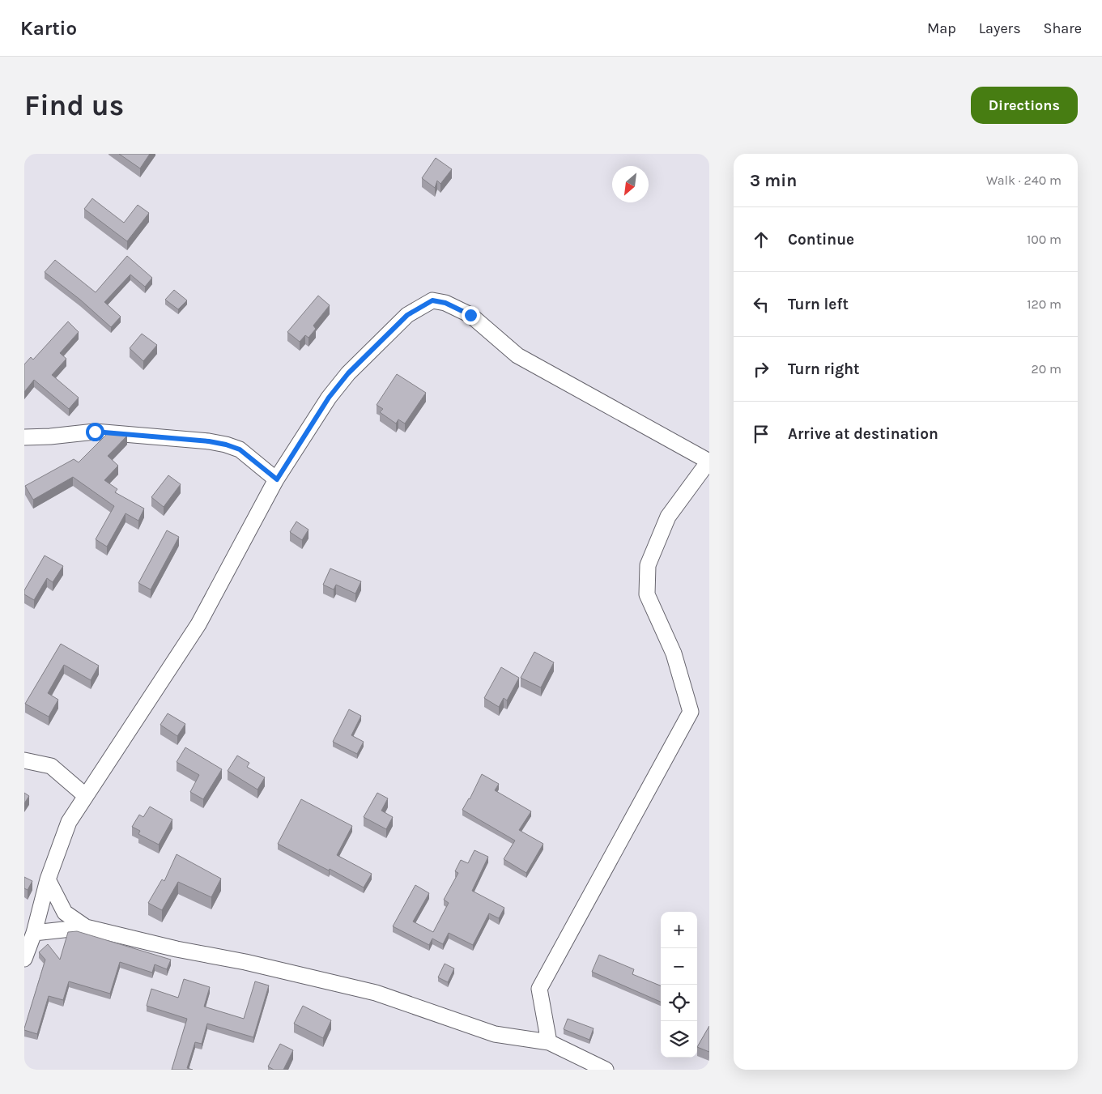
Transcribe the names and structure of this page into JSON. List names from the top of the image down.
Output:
{
  "north": "bottom left",
  "page": {
    "header": "Kartio",
    "nav": ["Map", "Layers", "Share"],
    "buttons": "Directions",
    "title": "Find us",
    "heading": ["3 min", "Walk · 240 m"],
    "list": [
      ["Continue", "100 m"],
      ["Turn left", "120 m"],
      ["Turn right", "20 m"],
      "Arrive at destination"
    ],
    "map_buttons": ["+", "−"]
  }
}
